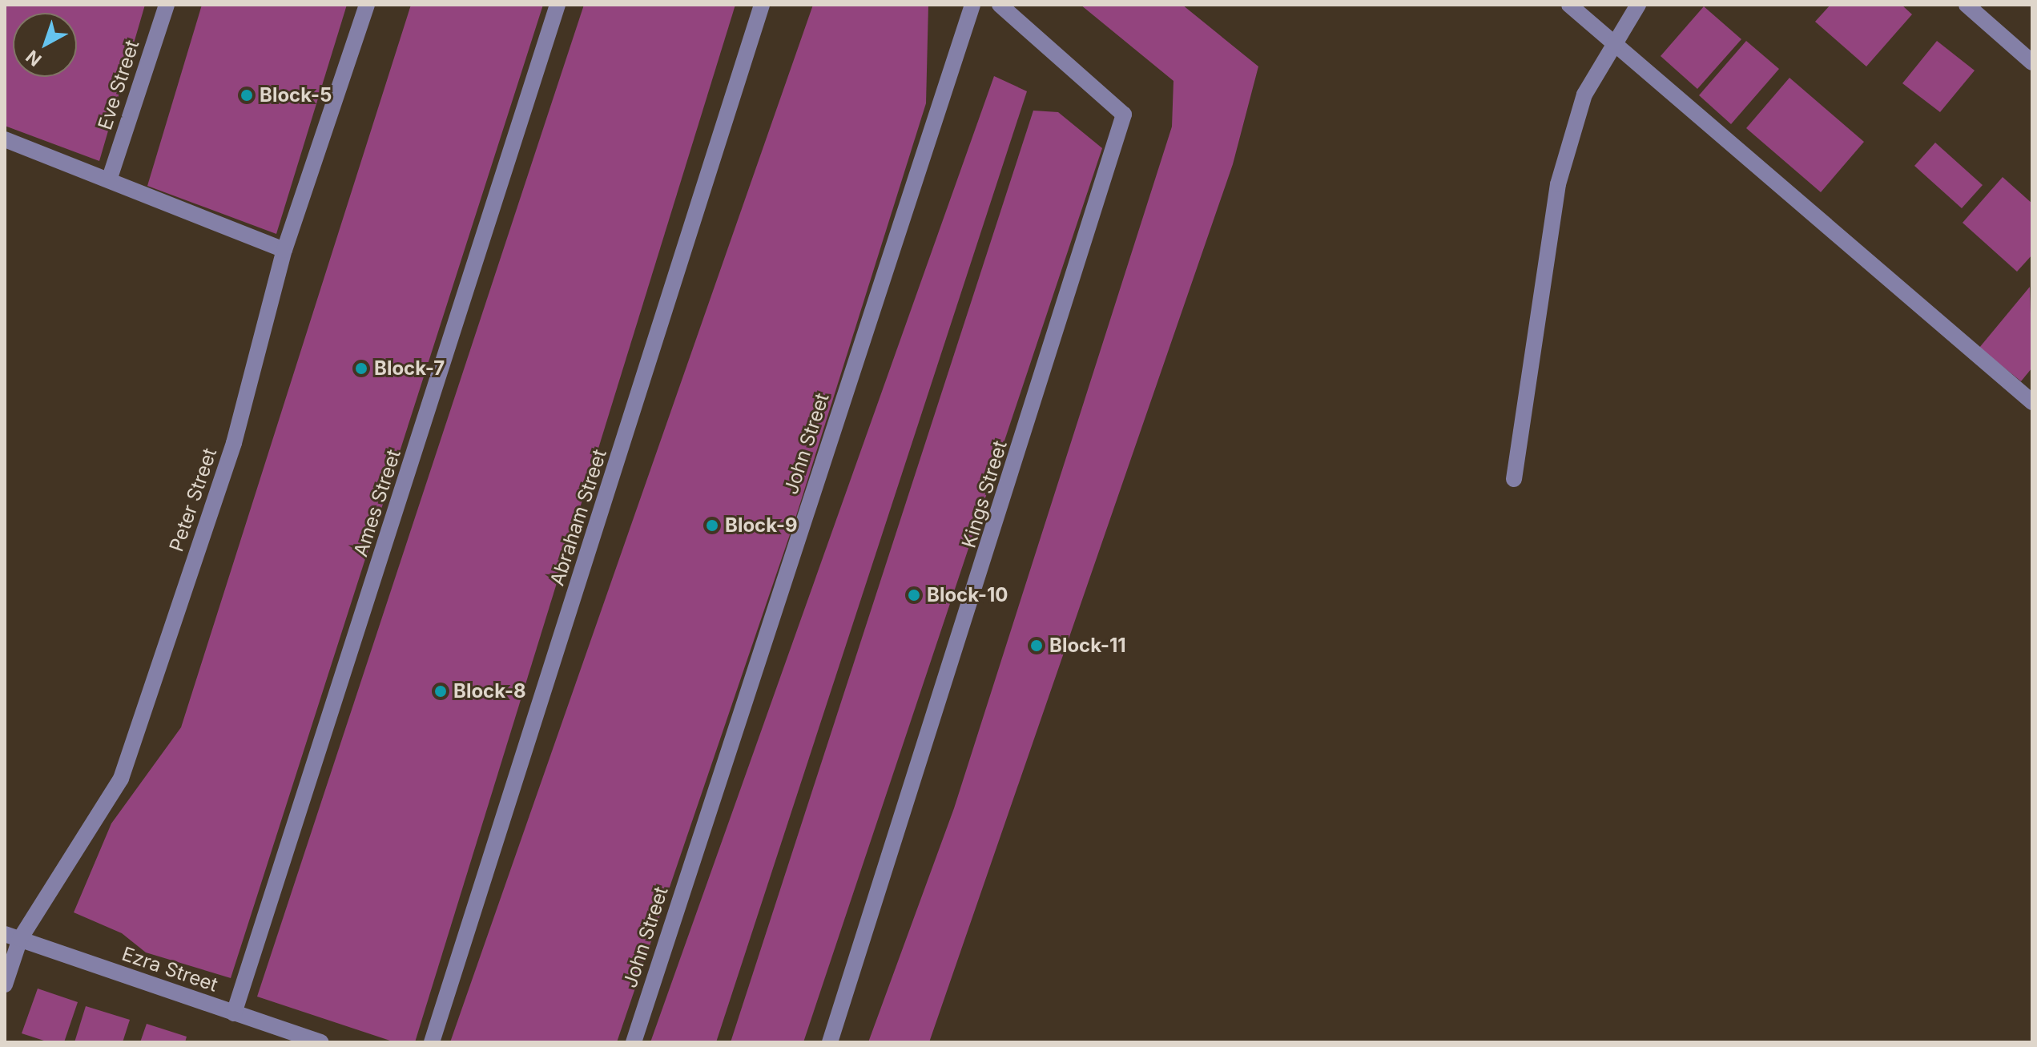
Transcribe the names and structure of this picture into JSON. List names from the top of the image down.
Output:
{
  "streets": {
    "street": [
      "Eve Street",
      "John Street",
      "Kings Street",
      "Peter Street",
      "Ames Street",
      "Abraham Street",
      "Ezra Street"
    ]
  },
  "crossings": [
    ["Peter Street", "Ezra Street"],
    ["Ames Street", "Ezra Street"]
  ],
  "places": [
    "Block-5",
    "Block-7",
    "Block-9",
    "Block-10",
    "Block-11",
    "Block-8"
  ],
  "north": "bottom left"
}
